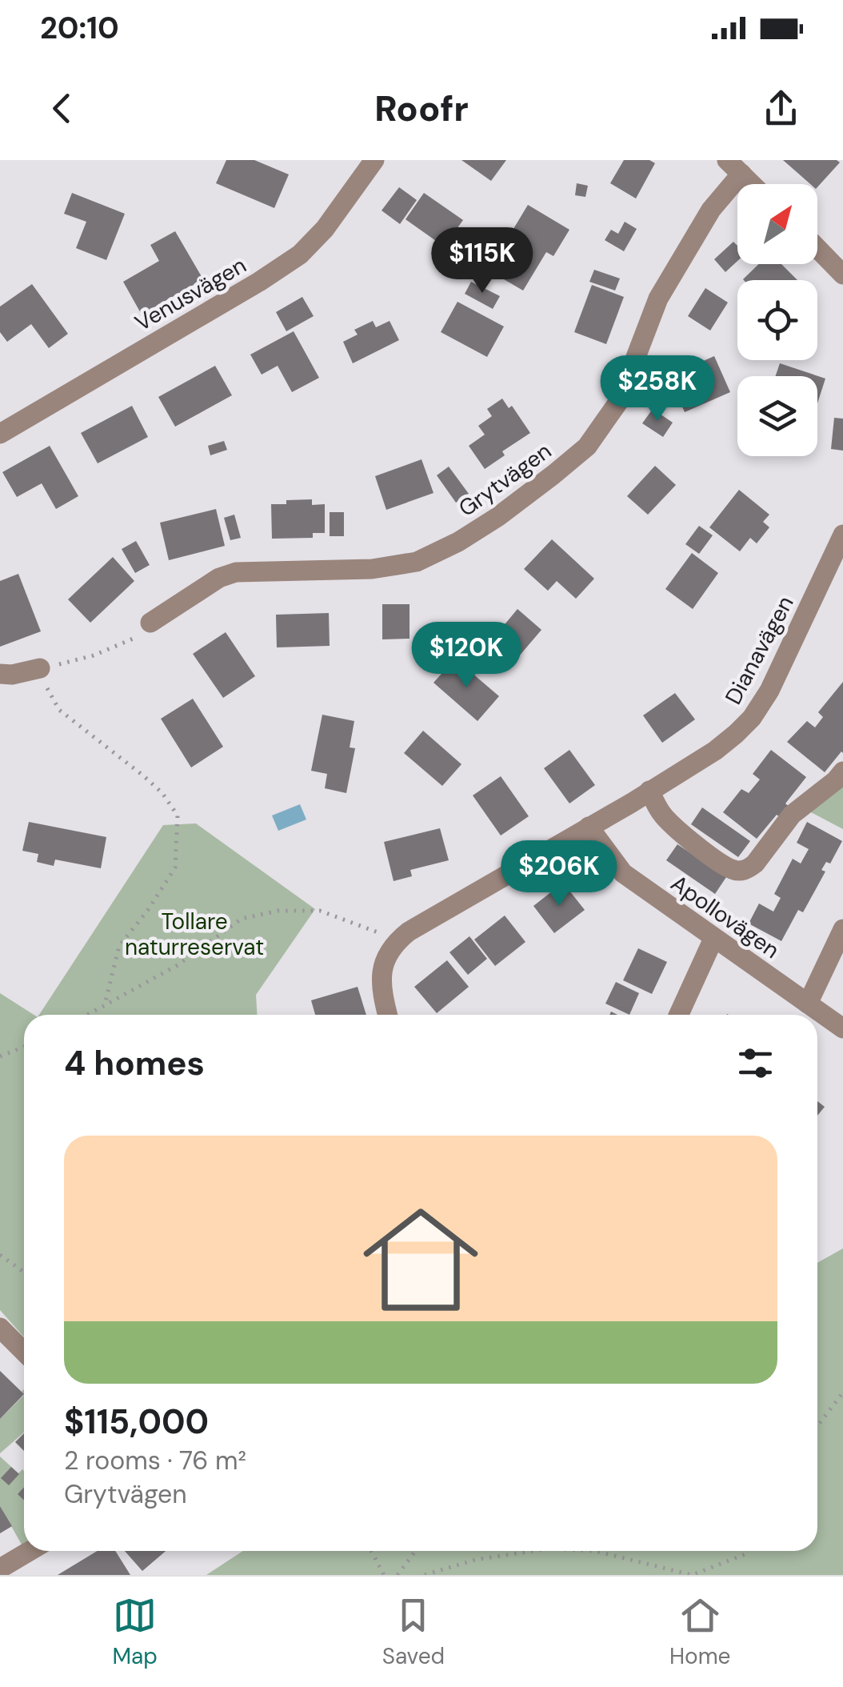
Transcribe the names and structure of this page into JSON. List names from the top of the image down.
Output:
{
  "streets": {
    "street": [
      "Venusvägen",
      "Grytvägen",
      "Dianavägen",
      "Apollovägen"
    ]
  },
  "crossings": [
    ["Dianavägen", "Apollovägen"]
  ],
  "parks": ["Tollare naturreservat"],
  "north": "top right",
  "page": {
    "status": "20:10",
    "header": "Roofr",
    "price": [
      "$115K",
      "$258K",
      "$120K",
      "$206K"
    ],
    "heading": "4 homes",
    "list": [
      {
        "name": "$115,000",
        "note": "2 rooms · 76 m² · Grytvägen"
      }
    ],
    "tabs": ["Map", "Saved", "Home"]
  }
}
